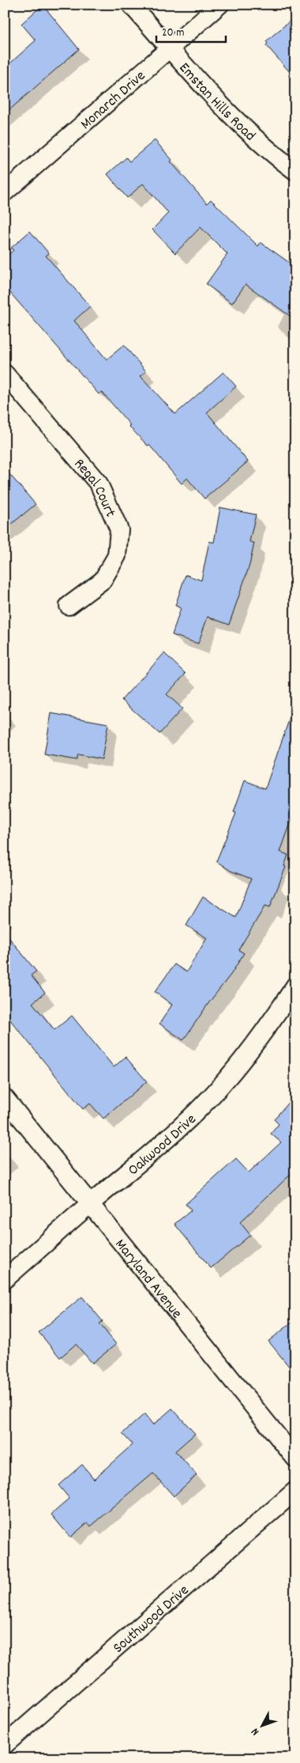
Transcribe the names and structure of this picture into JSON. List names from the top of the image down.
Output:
{
  "streets": {
    "street": [
      "Monarch Drive",
      "Emstan Hills Road",
      "Regal Court",
      "Oakwood Drive",
      "Maryland Avenue",
      "Southwood Drive"
    ]
  },
  "crossings": [
    ["Monarch Drive", "Emstan Hills Road"],
    ["Oakwood Drive", "Maryland Avenue"]
  ],
  "scale_bar": "20 m",
  "north": "bottom left"
}
